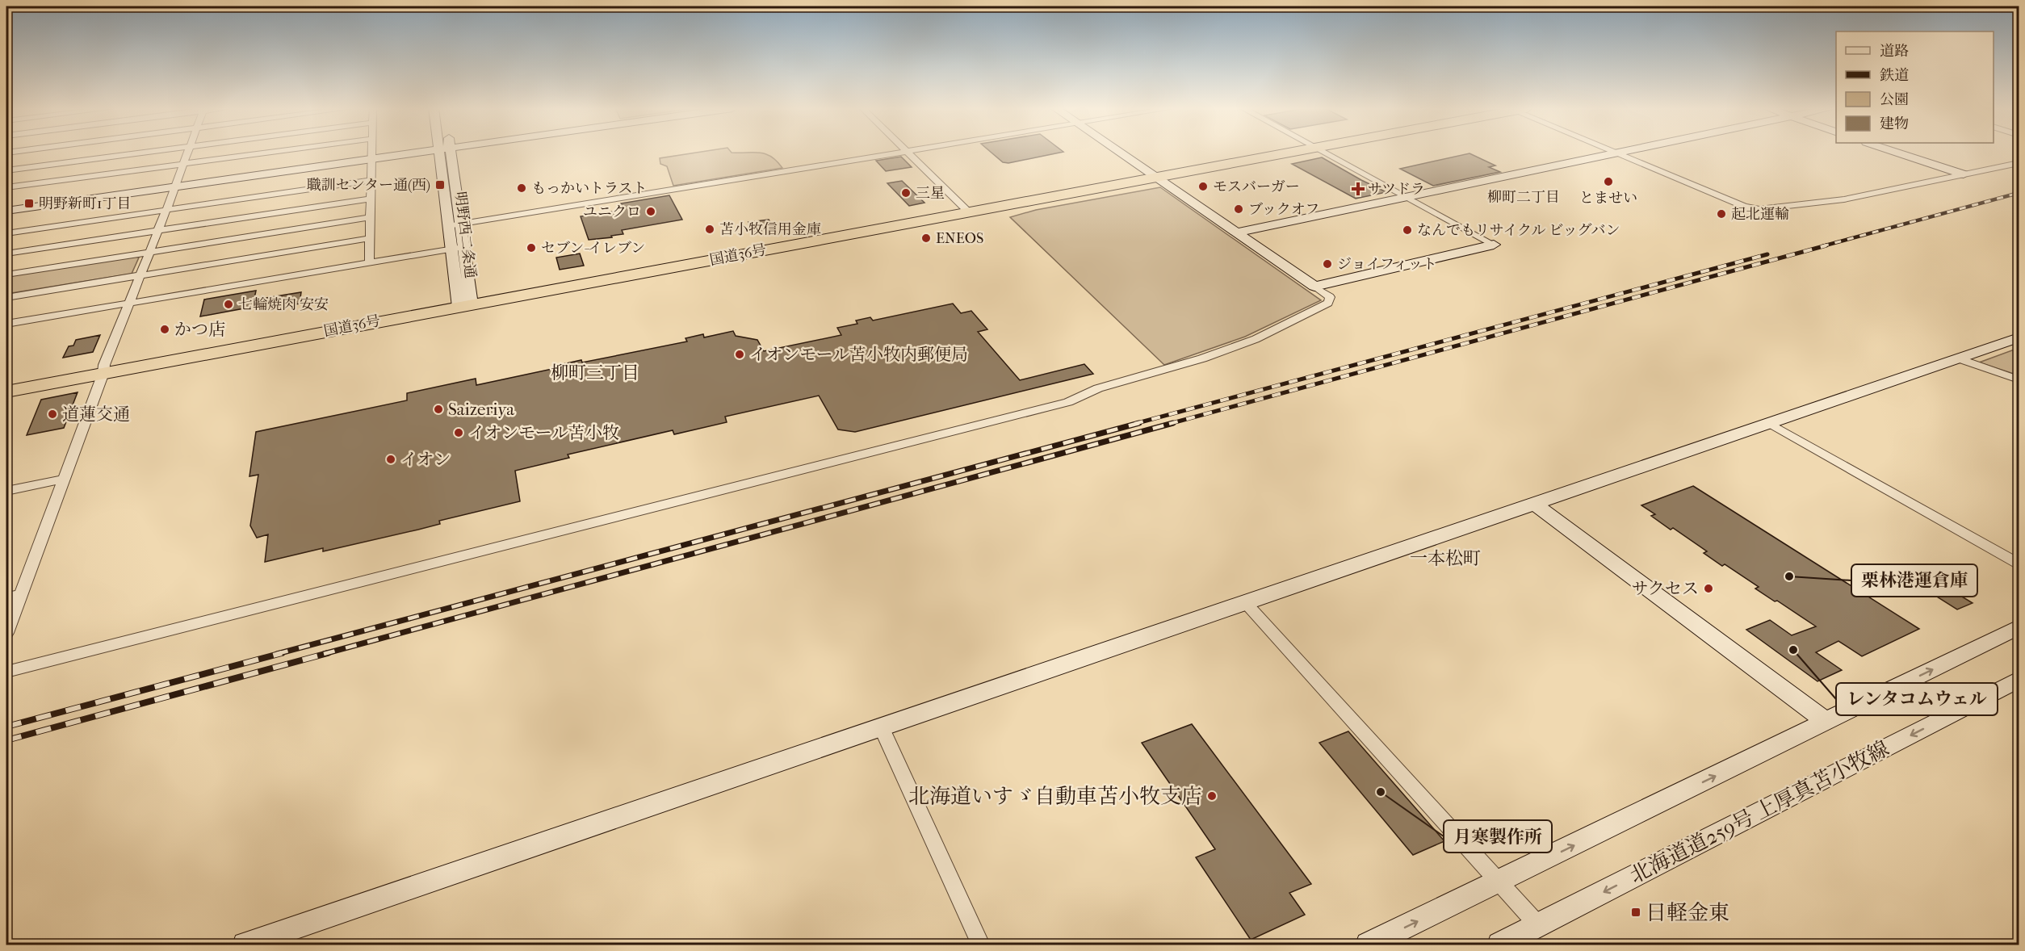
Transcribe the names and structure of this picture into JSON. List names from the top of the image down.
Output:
{
  "streets": {
    "highway": ["国道36号"],
    "street": ["明野西二条通", "北海道道259号 上厚真苫小牧線"]
  },
  "crossings": [
    ["明野西二条通", "国道36号"]
  ],
  "districts": ["柳町二丁目", "柳町三丁目", "一本松町"],
  "places": {
    "other": [
      "とませい",
      "モスバーガー",
      "もっかいトラスト",
      "三星",
      "ブックオフ",
      "ユニクロ",
      "起北運輸",
      "苫小牧信用金庫",
      "なんでもリサイクル ビッグバン",
      "ENEOS",
      "セブン-イレブン",
      "ジョイフィット",
      "七輪焼肉 安安",
      "かつ店",
      "イオンモール苫小牧内郵便局",
      "Saizeriya",
      "道蓮交通",
      "イオンモール苫小牧",
      "イオン",
      "栗林港運倉庫",
      "サクセス",
      "レンタコムウェル",
      "月寒製作所",
      "北海道いすゞ自動車苫小牧支店"
    ],
    "transit": ["職訓センター通(西)", "明野新町1丁目", "日軽金東"],
    "health": ["サツドラ"]
  },
  "legend": [
    "道路",
    "鉄道",
    "公園",
    "建物"
  ]
}
